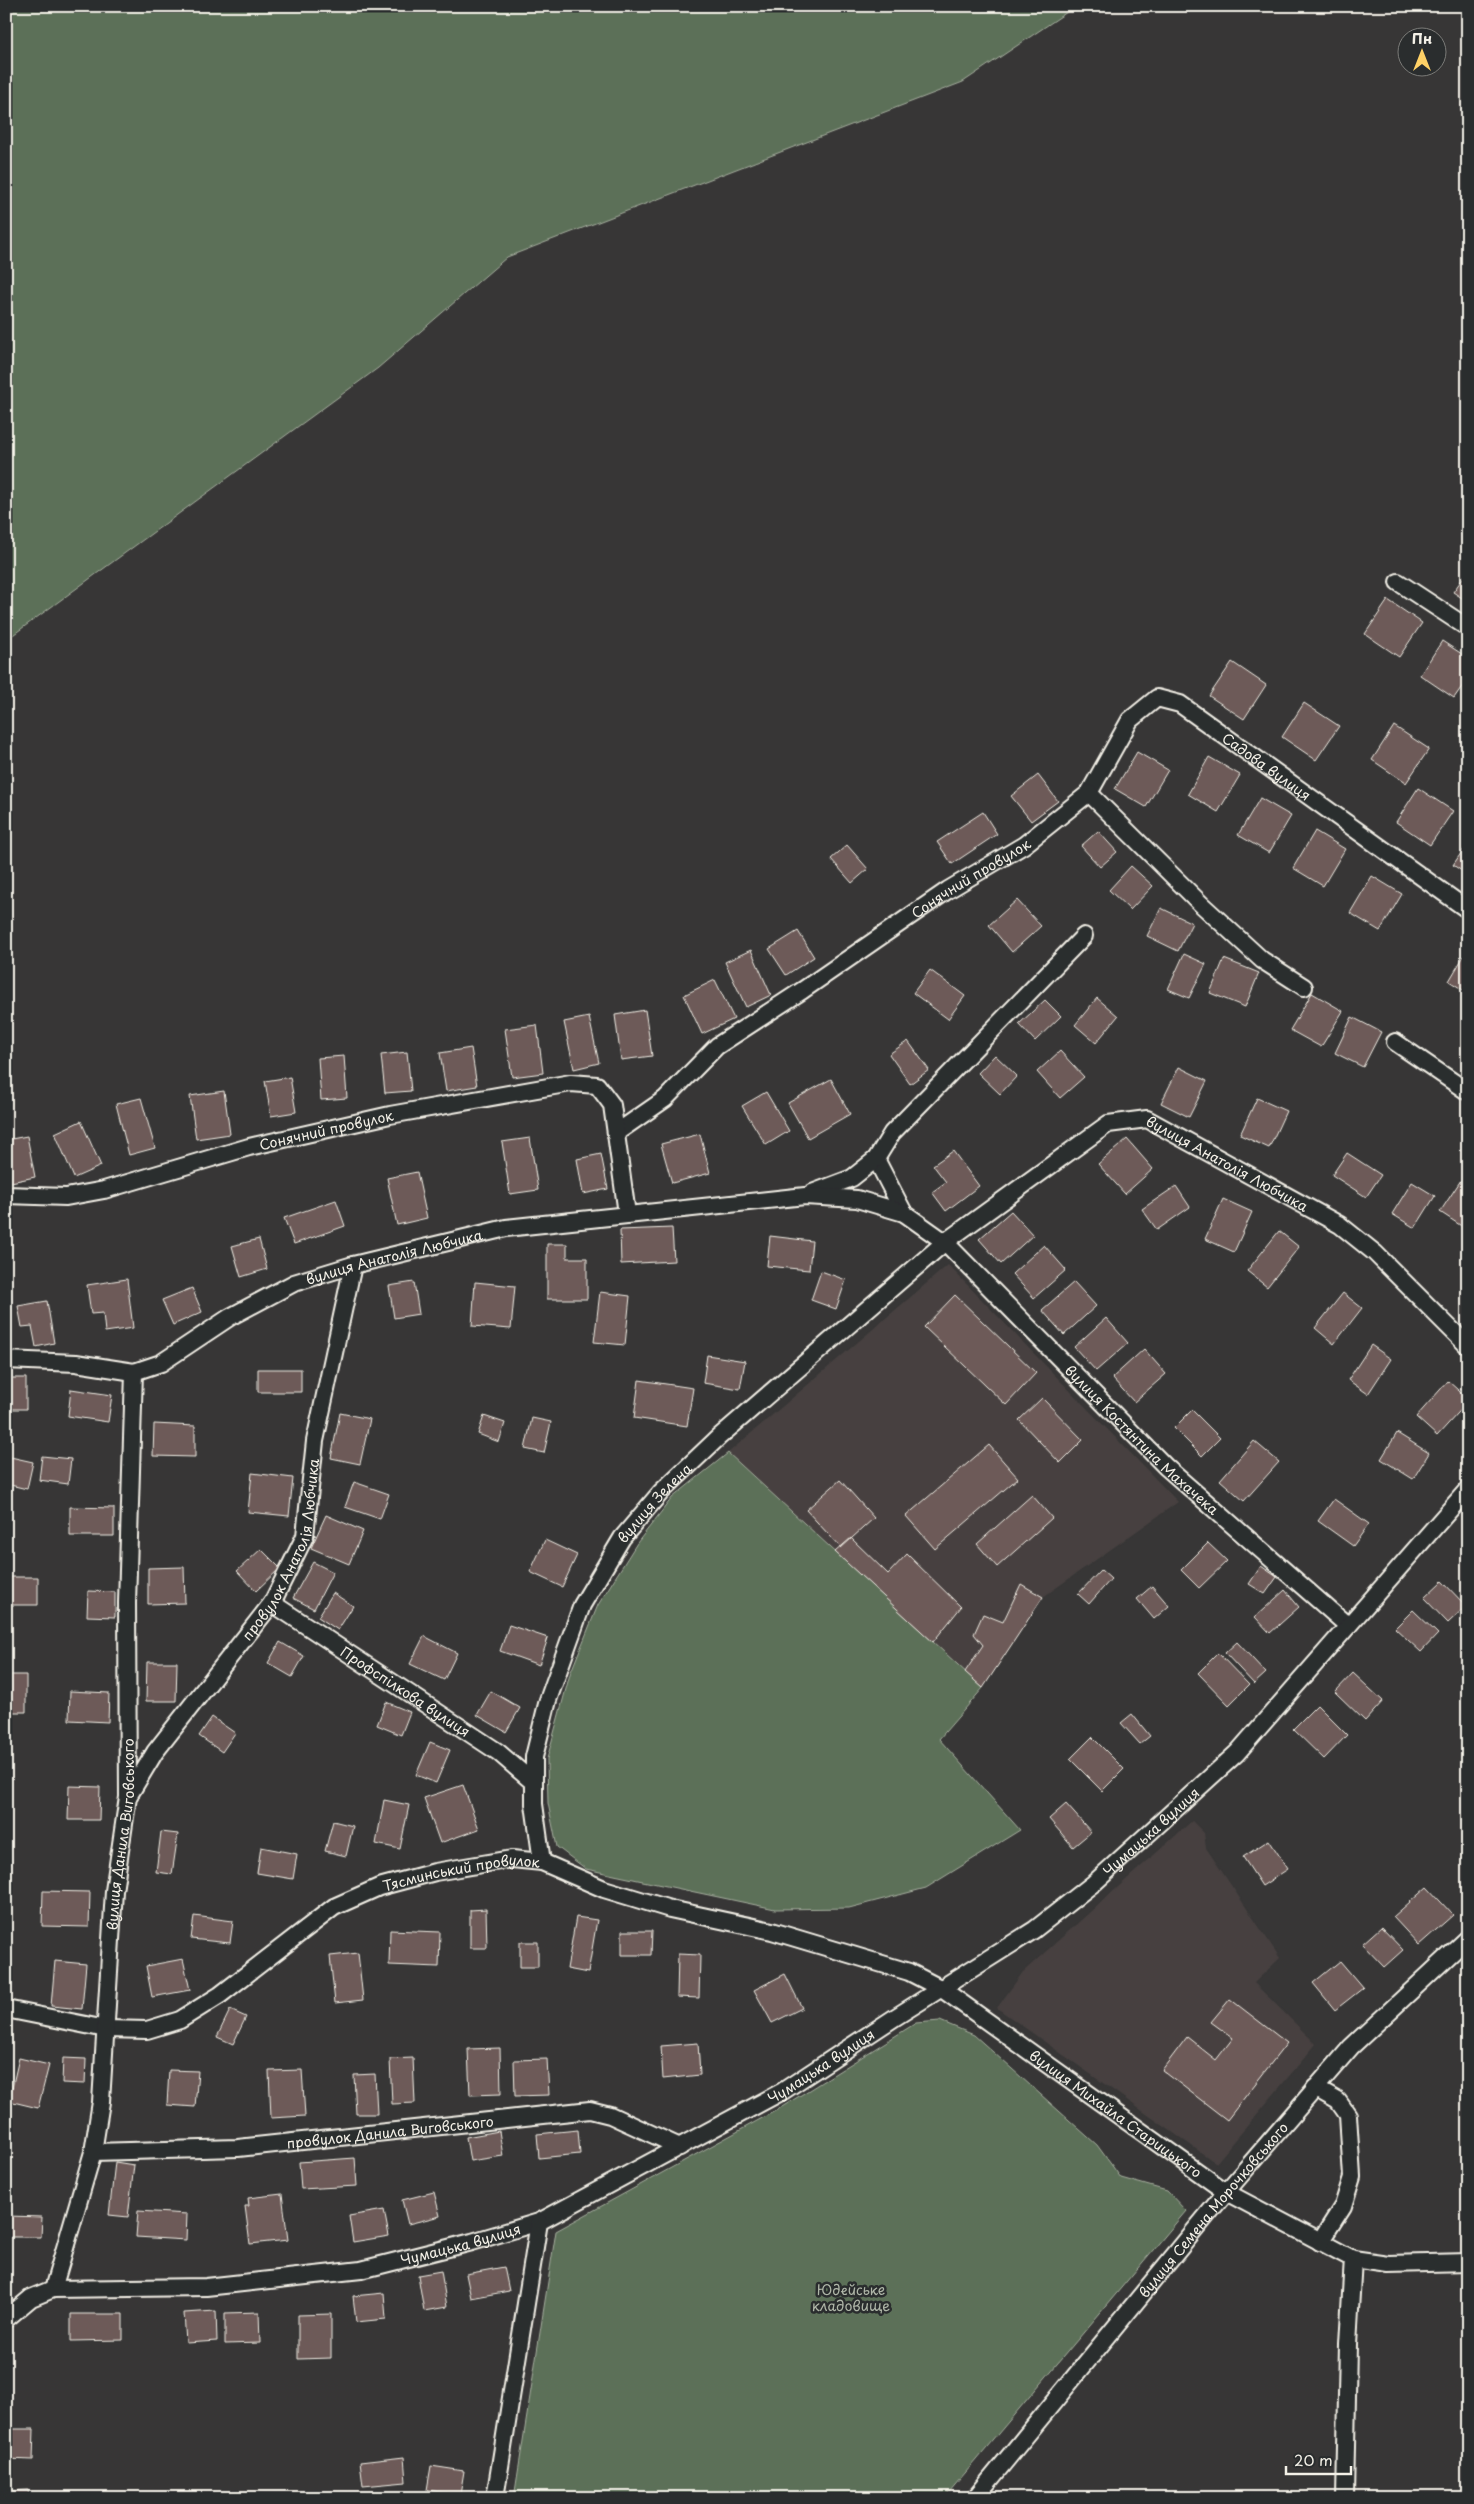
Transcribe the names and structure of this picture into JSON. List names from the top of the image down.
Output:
{
  "streets": {
    "street": [
      "Садова вулиця",
      "Сонячний провулок",
      "вулиця Анатолія Любчика",
      "вулиця Костянтина Махачека",
      "вулиця Зелена",
      "провулок Анатолія Любчика",
      "Профспілкова вулиця",
      "Чумацька вулиця",
      "вулиця Данила Виговського",
      "Тясминський провулок",
      "вулиця Михайла Старицького",
      "провулок Данила Виговського",
      "вулиця Семена Морочковського"
    ]
  },
  "crossings": [
    ["Садова вулиця", "Сонячний провулок"],
    ["Сонячний провулок", "вулиця Анатолія Любчика"],
    ["вулиця Анатолія Любчика", "вулиця Костянтина Махачека"],
    ["вулиця Анатолія Любчика", "вулиця Зелена"],
    ["вулиця Анатолія Любчика", "провулок Анатолія Любчика"],
    ["вулиця Анатолія Любчика", "вулиця Данила Виговського"],
    ["вулиця Костянтина Махачека", "вулиця Зелена"],
    ["вулиця Костянтина Махачека", "Чумацька вулиця"],
    ["вулиця Зелена", "Профспілкова вулиця"],
    ["вулиця Зелена", "Тясминський провулок"],
    ["провулок Анатолія Любчика", "Профспілкова вулиця"],
    ["провулок Анатолія Любчика", "вулиця Данила Виговського"],
    ["Чумацька вулиця", "вулиця Данила Виговського"],
    ["Чумацька вулиця", "Тясминський провулок"],
    ["Чумацька вулиця", "вулиця Михайла Старицького"],
    ["Чумацька вулиця", "провулок Данила Виговського"],
    ["вулиця Данила Виговського", "Тясминський провулок"],
    ["вулиця Данила Виговського", "провулок Данила Виговського"],
    ["Тясминський провулок", "вулиця Михайла Старицького"],
    ["вулиця Михайла Старицького", "вулиця Семена Морочковського"]
  ],
  "parks": ["Юдейське кладовище"],
  "scale_bar": "20 m",
  "north": "top"
}
